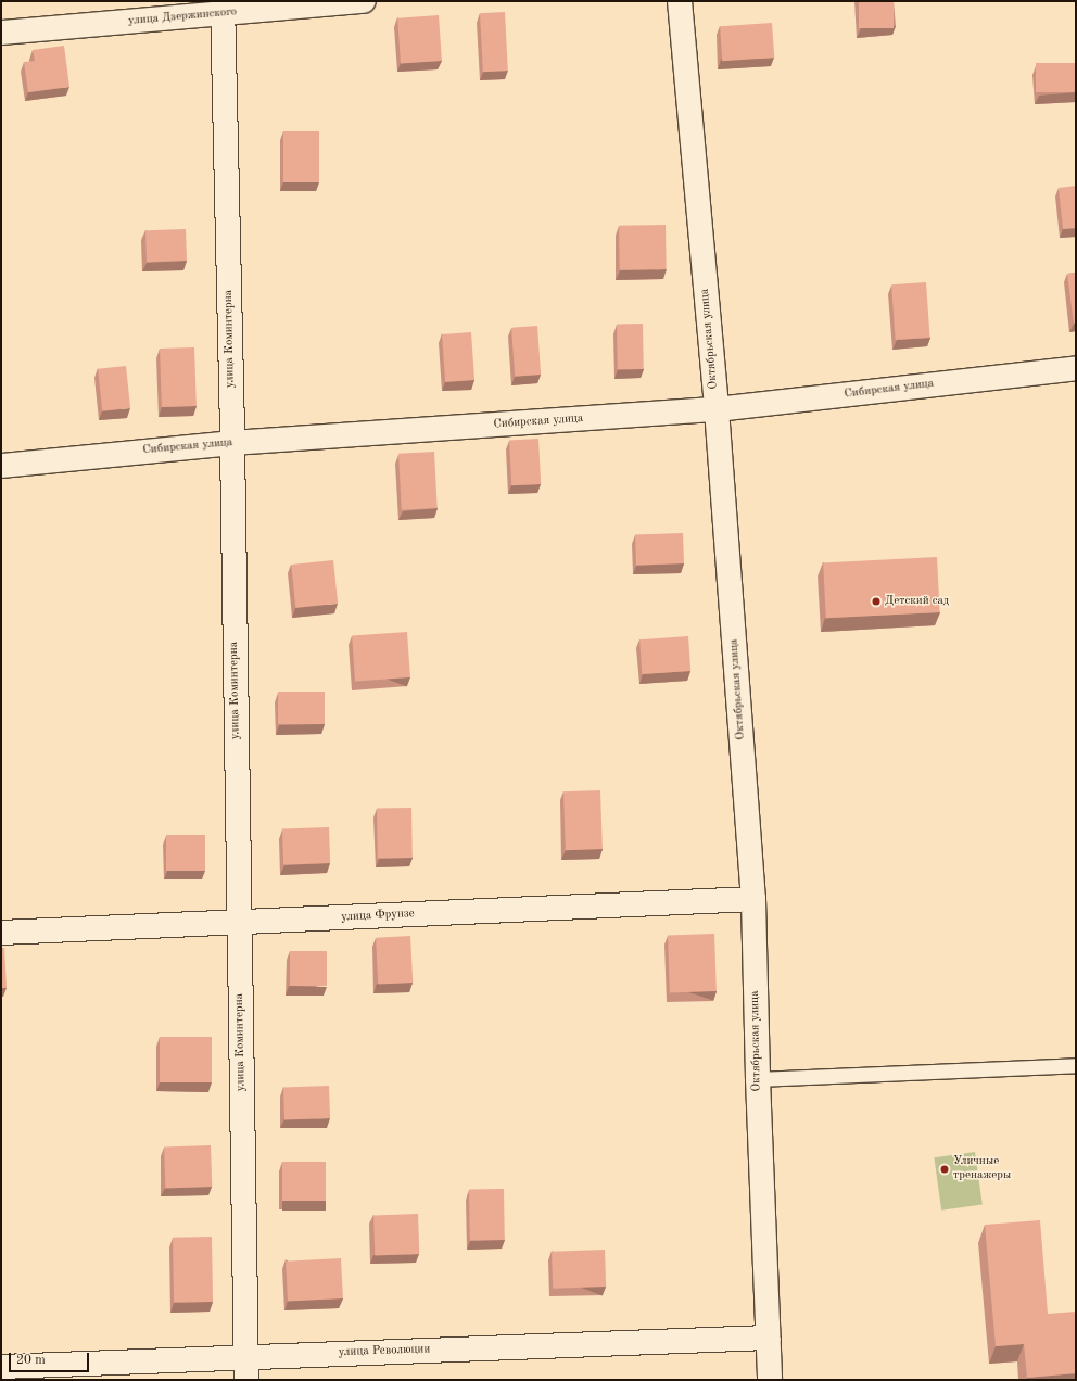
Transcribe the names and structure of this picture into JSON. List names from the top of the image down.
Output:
{
  "streets": {
    "street": [
      "улица Дзержинского",
      "улица Коминтерна",
      "Октябрьская улица",
      "Сибирская улица",
      "улица Фрунзе",
      "улица Революции"
    ]
  },
  "crossings": [
    ["улица Дзержинского", "улица Коминтерна"],
    ["улица Коминтерна", "Сибирская улица"],
    ["улица Коминтерна", "улица Фрунзе"],
    ["улица Коминтерна", "улица Революции"],
    ["Октябрьская улица", "Сибирская улица"],
    ["Октябрьская улица", "улица Фрунзе"],
    ["Октябрьская улица", "улица Революции"]
  ],
  "places": ["Детский сад", "Уличные тренажеры"],
  "scale_bar": "20 m"
}
